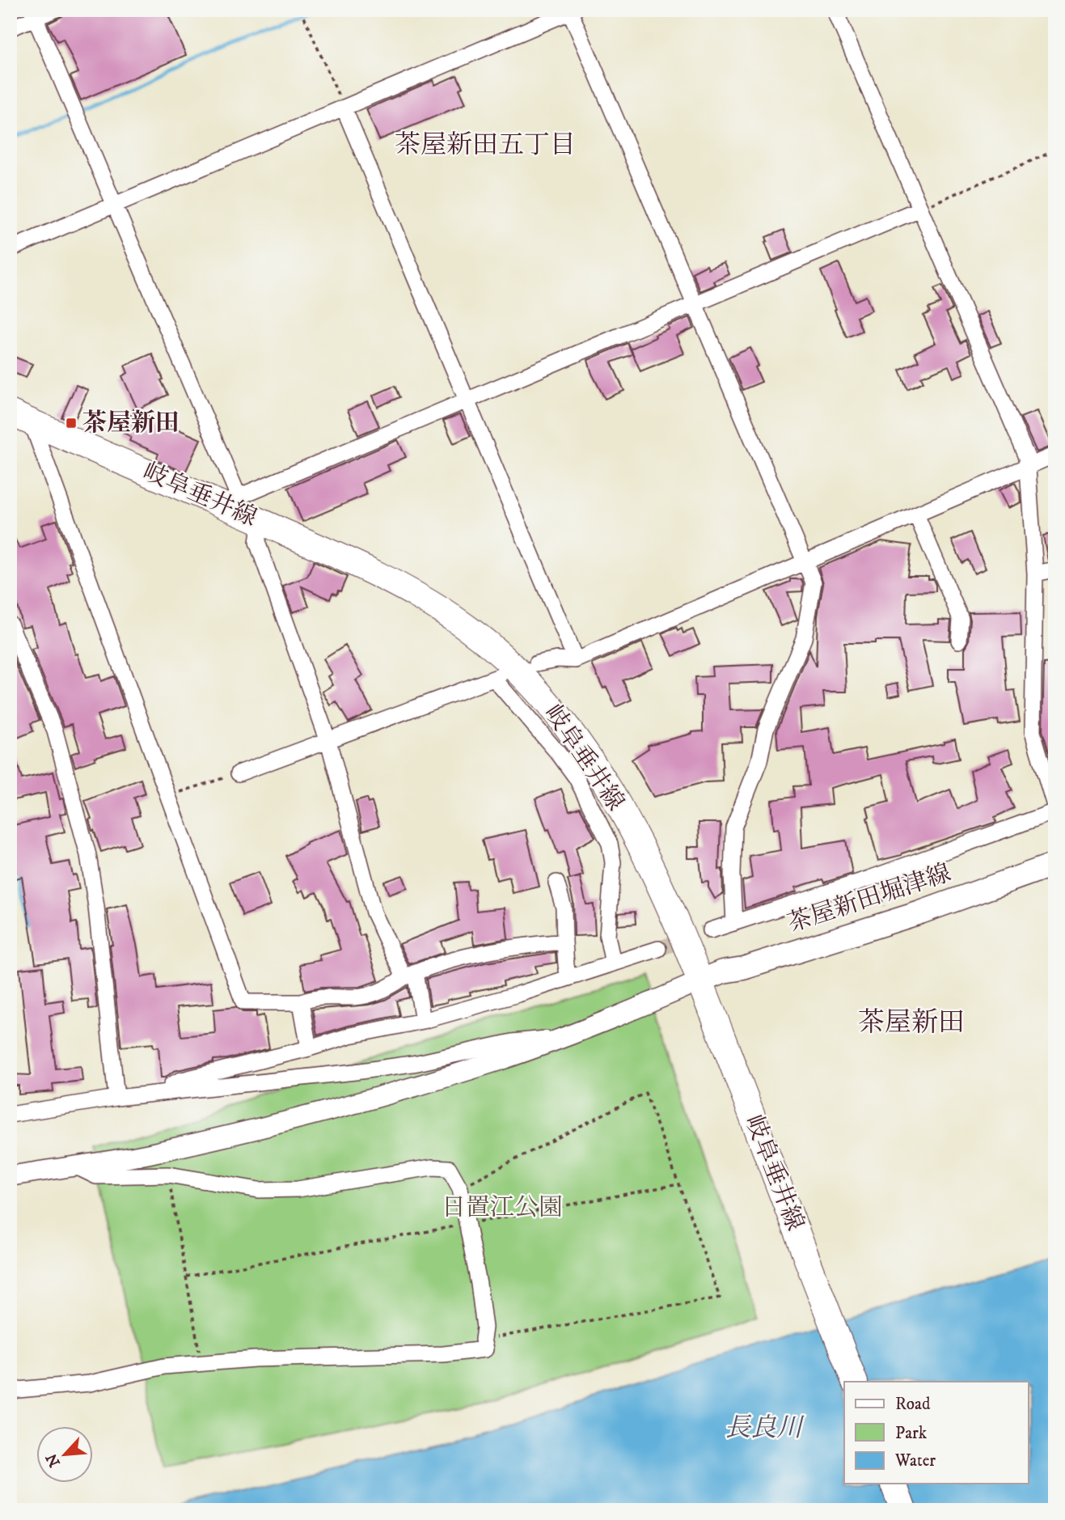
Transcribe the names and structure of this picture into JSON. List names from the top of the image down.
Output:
{
  "streets": {
    "main road": ["岐阜垂井線", "茶屋新田堀津線"]
  },
  "crossings": [
    ["岐阜垂井線", "茶屋新田堀津線"]
  ],
  "districts": ["茶屋新田五丁目", "茶屋新田"],
  "water": ["長良川"],
  "parks": ["日置江公園"],
  "places": {
    "transit": ["茶屋新田"]
  },
  "legend": ["Road", "Park", "Water"],
  "north": "bottom left"
}
